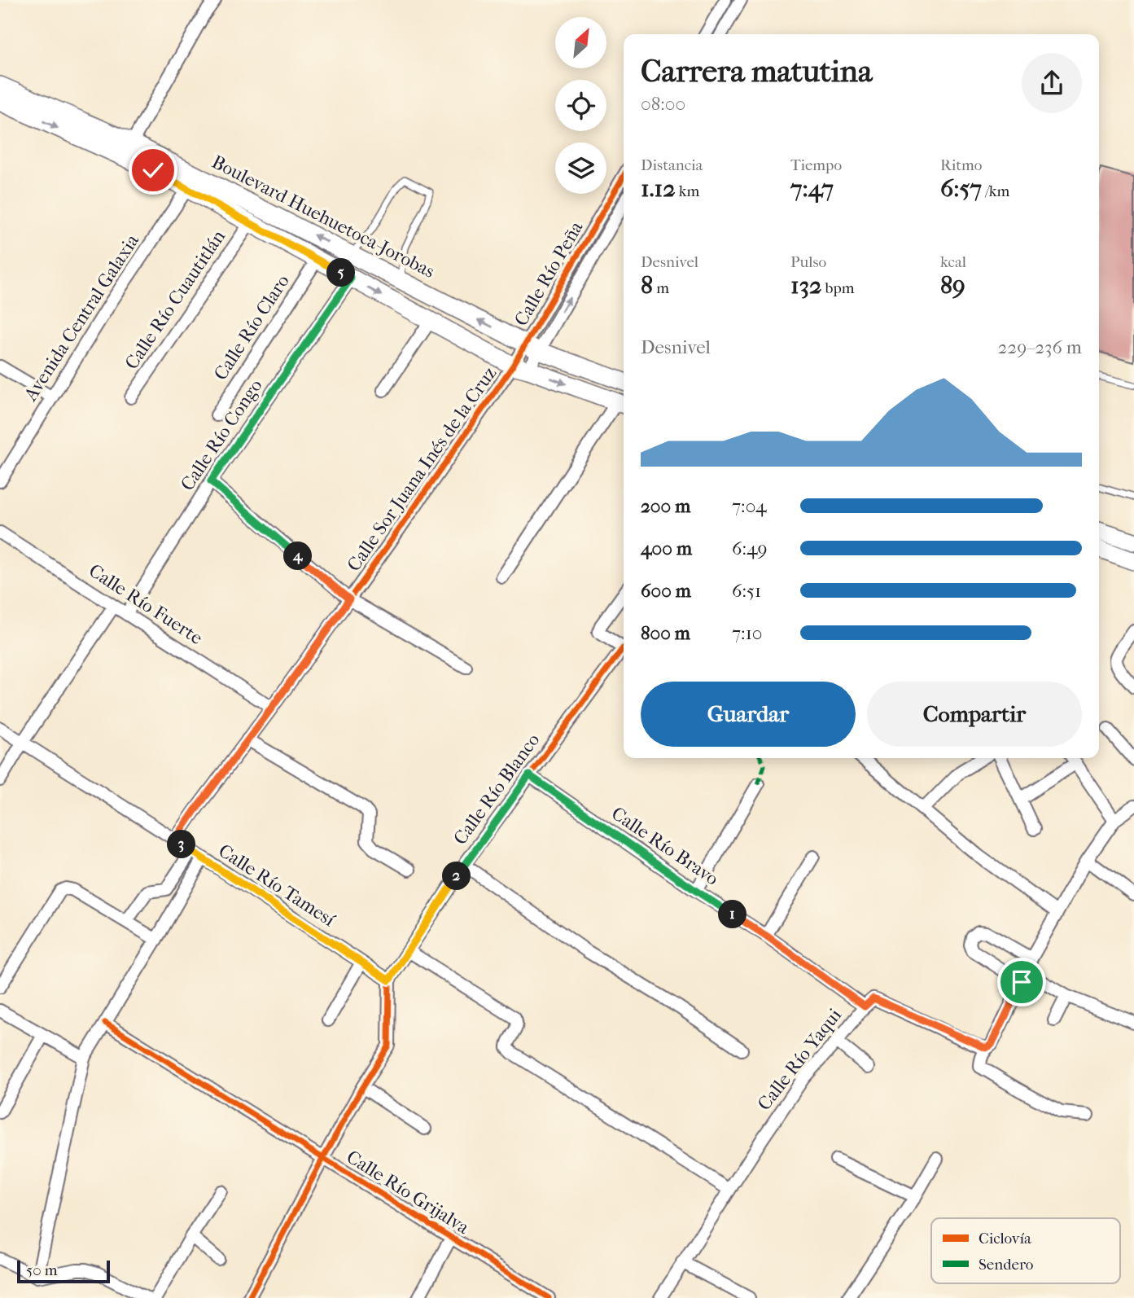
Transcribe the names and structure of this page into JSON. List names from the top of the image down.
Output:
{
  "streets": {
    "main road": ["Boulevard Huehuetoca-Jorobas"],
    "street": [
      "Calle Río Peña",
      "Calle Río Cuautitlán",
      "Avenida Central Galaxia",
      "Calle Río Claro",
      "Calle Río Congo",
      "Calle Sor Juana Inés de la Cruz",
      "Calle Río Fuerte",
      "Calle Río Blanco",
      "Calle Río Bravo",
      "Calle Río Tamesí",
      "Calle Río Yaqui",
      "Calle Río Grijalva"
    ]
  },
  "crossings": [
    ["Boulevard Huehuetoca-Jorobas", "Calle Río Peña"],
    ["Boulevard Huehuetoca-Jorobas", "Calle Río Cuautitlán"],
    ["Boulevard Huehuetoca-Jorobas", "Avenida Central Galaxia"],
    ["Boulevard Huehuetoca-Jorobas", "Calle Río Claro"],
    ["Boulevard Huehuetoca-Jorobas", "Calle Río Congo"],
    ["Boulevard Huehuetoca-Jorobas", "Calle Sor Juana Inés de la Cruz"],
    ["Calle Río Peña", "Calle Sor Juana Inés de la Cruz"],
    ["Calle Río Congo", "Calle Río Fuerte"],
    ["Calle Sor Juana Inés de la Cruz", "Calle Río Fuerte"],
    ["Calle Sor Juana Inés de la Cruz", "Calle Río Tamesí"],
    ["Calle Río Blanco", "Calle Río Bravo"],
    ["Calle Río Blanco", "Calle Río Tamesí"],
    ["Calle Río Bravo", "Calle Río Yaqui"]
  ],
  "legend": ["Ciclovía", "Sendero"],
  "scale_bar": "50 m",
  "north": "top right",
  "page": {
    "heading": ["Carrera matutina", "08:00"],
    "stats": [
      ["Distancia", "1.12 km"],
      ["Tiempo", "7:47"],
      ["Ritmo", "6:57 /km"],
      ["Desnivel", "8 m"],
      ["Pulso", "132 bpm"],
      ["kcal", "89"]
    ],
    "pins": [
      "5",
      "4",
      "3",
      "2",
      "1"
    ],
    "chart": ["Desnivel", "229–236 m"],
    "list": [
      {
        "name": "200 m",
        "note": "7:04"
      },
      {
        "name": "400 m",
        "note": "6:49"
      },
      {
        "name": "600 m",
        "note": "6:51"
      },
      {
        "name": "800 m",
        "note": "7:10"
      }
    ],
    "buttons": ["Guardar", "Compartir"],
    "scale": "50 m"
  }
}
